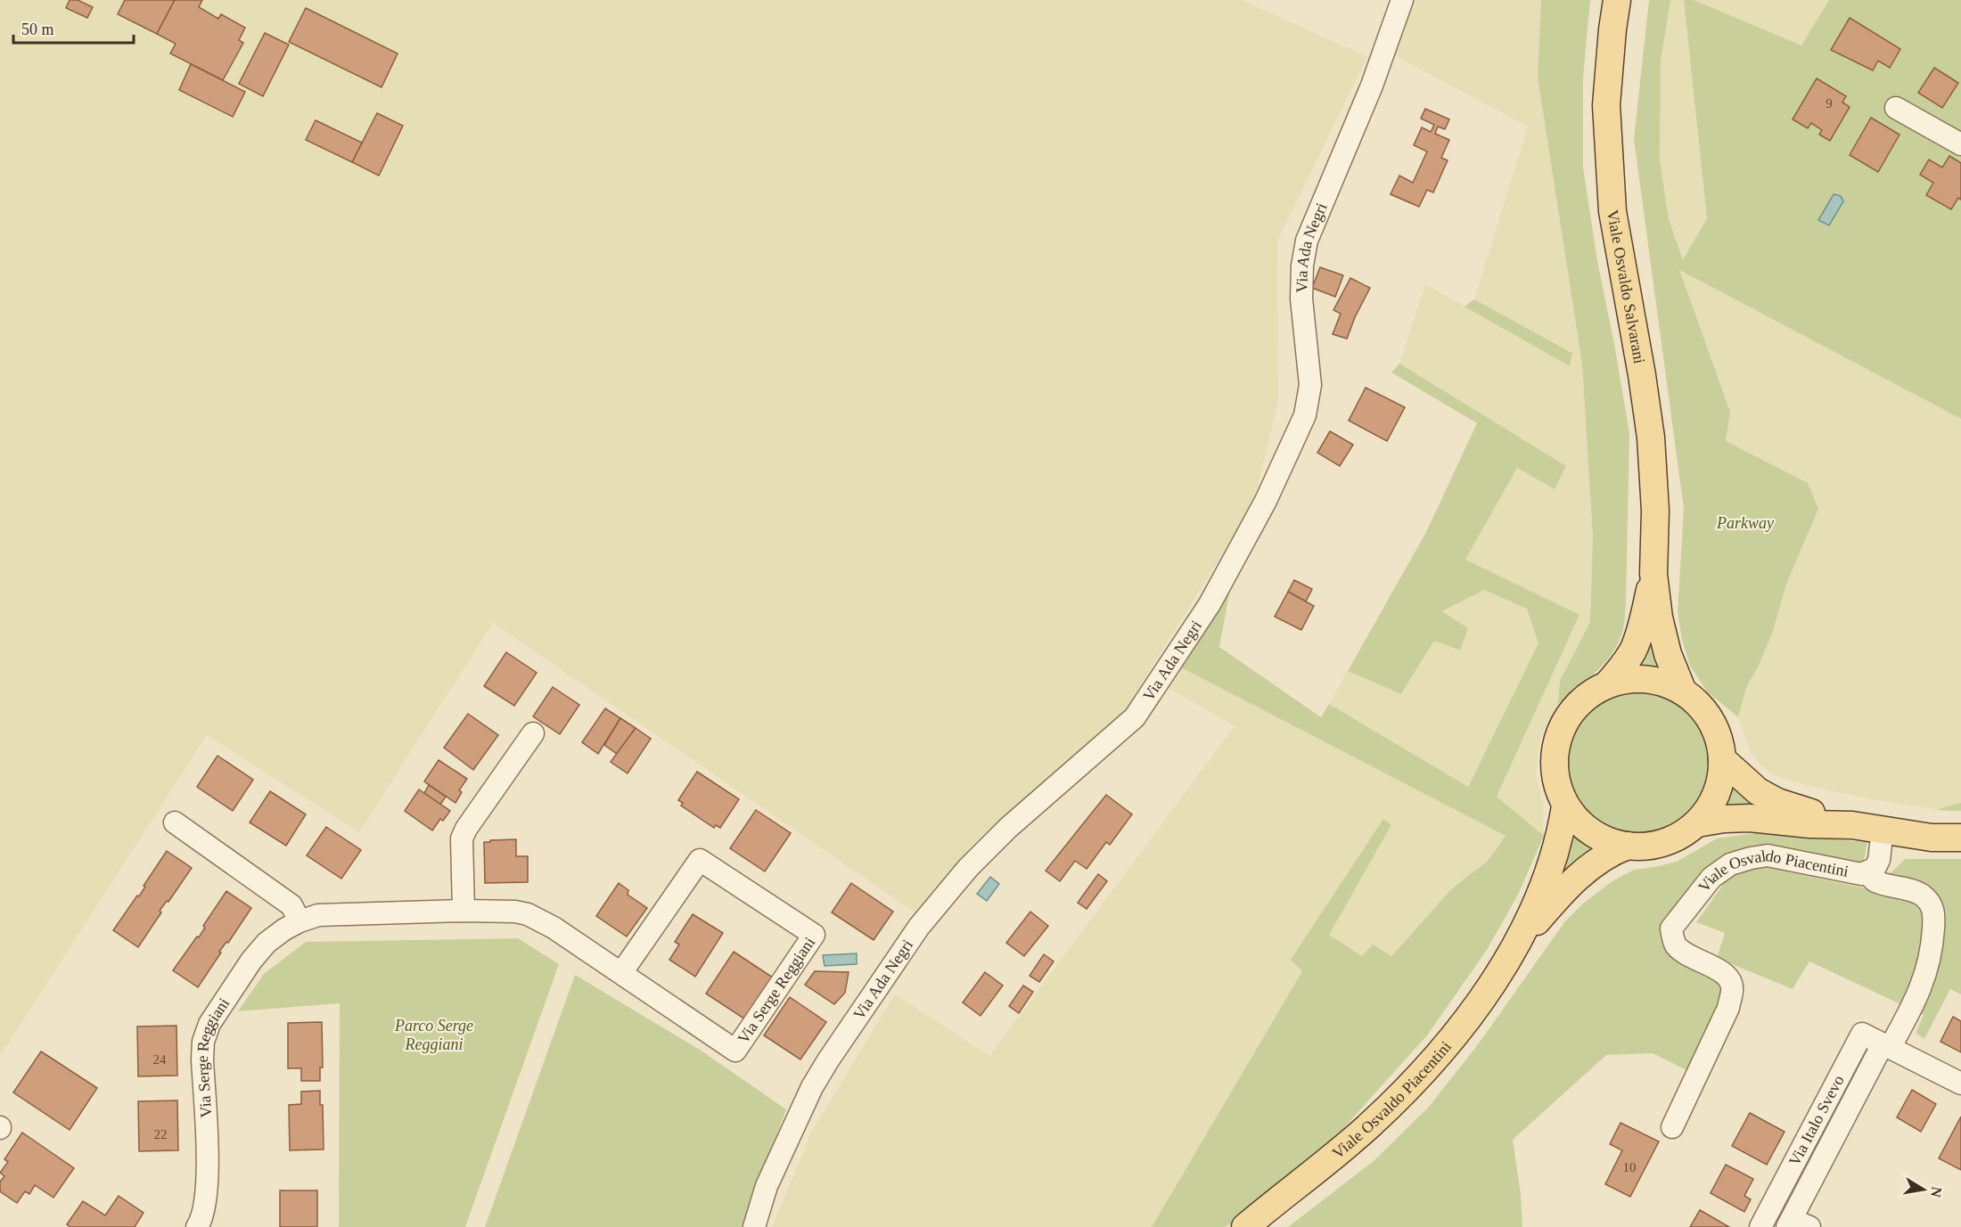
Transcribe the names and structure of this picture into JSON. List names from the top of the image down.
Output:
{
  "streets": {
    "main road": ["Viale Osvaldo Salvarani", "Viale Osvaldo Piacentini"],
    "street": ["Via Ada Negri", "Via Serge Reggiani", "Via Italo Svevo"]
  },
  "crossings": [
    ["Viale Osvaldo Salvarani", "Viale Osvaldo Piacentini"]
  ],
  "parks": ["Parkway", "Parco Serge Reggiani"],
  "house_numbers": [
    "9",
    "24",
    "22",
    "10"
  ],
  "scale_bar": "50 m",
  "north": "right"
}
